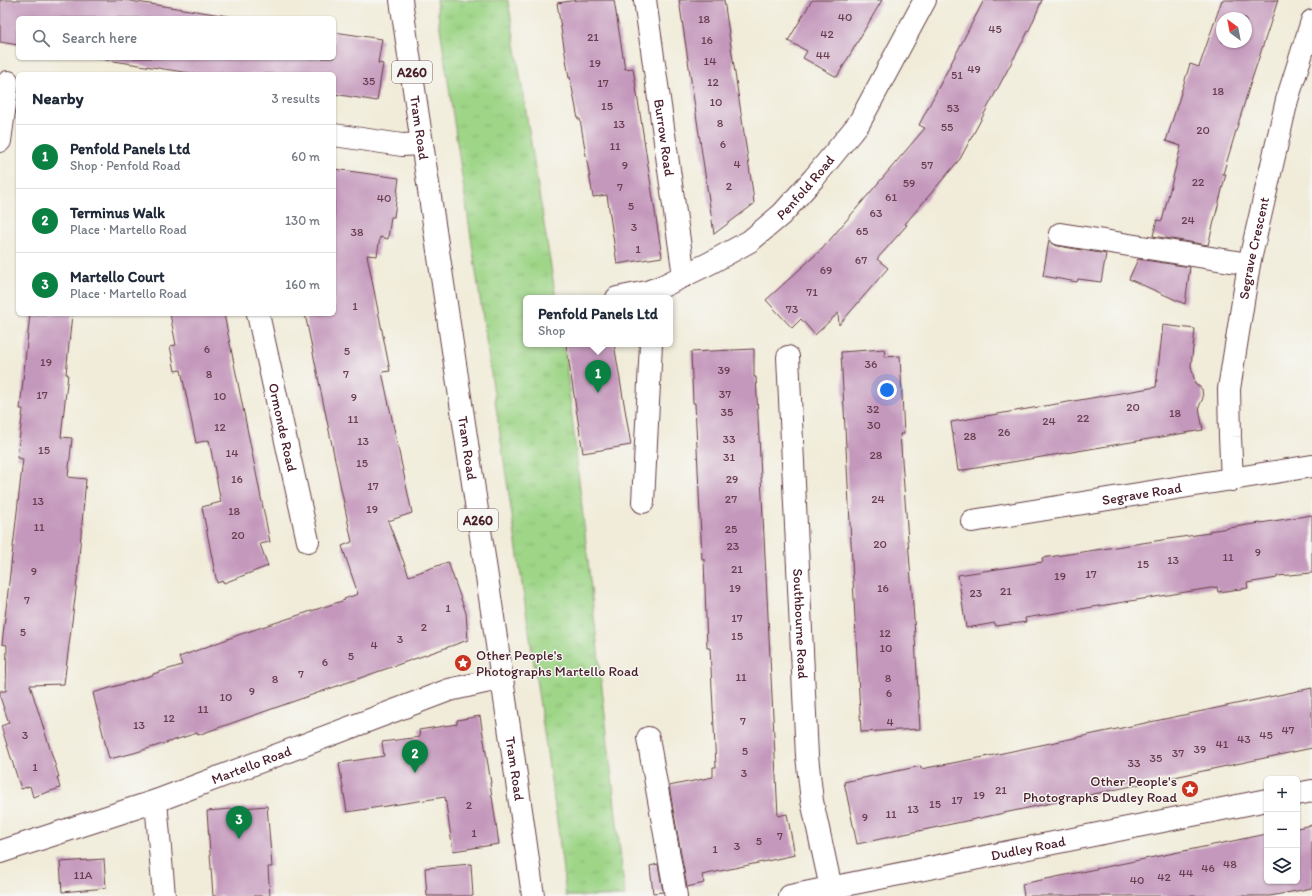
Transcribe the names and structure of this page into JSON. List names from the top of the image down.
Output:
{
  "streets": {
    "street": [
      "A260",
      "Tram Road",
      "Burrow Road",
      "Penfold Road",
      "Segrave Crescent",
      "Ormonde Road",
      "Segrave Road",
      "Southbourne Road",
      "Martello Road",
      "Dudley Road"
    ]
  },
  "crossings": [
    ["Tram Road", "Martello Road"],
    ["Burrow Road", "Penfold Road"],
    ["Segrave Crescent", "Segrave Road"],
    ["Southbourne Road", "Dudley Road"]
  ],
  "places": {
    "place": ["Other People's Photographs Martello Road", "Other People's Photographs Dudley Road"]
  },
  "house_numbers": [
    "40",
    "18",
    "45",
    "42",
    "21",
    "16",
    "44",
    "14",
    "19",
    "49",
    "51",
    "35",
    "12",
    "17",
    "18",
    "10",
    "15",
    "53",
    "8",
    "13",
    "55",
    "20",
    "6",
    "11",
    "4",
    "9",
    "57",
    "22",
    "59",
    "2",
    "7",
    "61",
    "40",
    "5",
    "63",
    "24",
    "3",
    "65",
    "38",
    "1",
    "67",
    "69",
    "71",
    "1",
    "73",
    "6",
    "5",
    "19",
    "36",
    "39",
    "8",
    "7",
    "37",
    "17",
    "10",
    "9",
    "20",
    "32",
    "35",
    "18",
    "22",
    "11",
    "24",
    "30",
    "12",
    "26",
    "28",
    "33",
    "13",
    "15",
    "14",
    "28",
    "31",
    "15",
    "16",
    "29",
    "17",
    "27",
    "24",
    "13",
    "19",
    "18",
    "11",
    "25",
    "20",
    "20",
    "23",
    "9",
    "11",
    "13",
    "15",
    "21",
    "9",
    "17",
    "19",
    "19",
    "16",
    "21",
    "23",
    "7",
    "1",
    "17",
    "2",
    "5",
    "12",
    "15",
    "3",
    "4",
    "10",
    "5",
    "6",
    "7",
    "11",
    "8",
    "8",
    "9",
    "6",
    "10",
    "11",
    "12",
    "7",
    "4",
    "13",
    "47",
    "3",
    "45",
    "43",
    "41",
    "39",
    "5",
    "37",
    "35",
    "33",
    "1",
    "3",
    "21",
    "19",
    "17",
    "15",
    "2",
    "13",
    "11",
    "9",
    "1",
    "7",
    "5",
    "3",
    "1",
    "48",
    "46",
    "44",
    "11A",
    "42",
    "40"
  ],
  "north": "top left",
  "page": {
    "search": "Search here",
    "heading": ["Nearby", "3 results"],
    "list": [
      {
        "mark": "1",
        "name": "Penfold Panels Ltd",
        "note": "Shop · Penfold Road",
        "value": "60 m"
      },
      {
        "mark": "2",
        "name": "Terminus Walk",
        "note": "Place · Martello Road",
        "value": "130 m"
      },
      {
        "mark": "3",
        "name": "Martello Court",
        "note": "Place · Martello Road",
        "value": "160 m"
      }
    ],
    "popup": ["Penfold Panels Ltd", "Shop"],
    "pins": ["1", "2", "3"],
    "map_buttons": ["+", "−"]
  }
}
